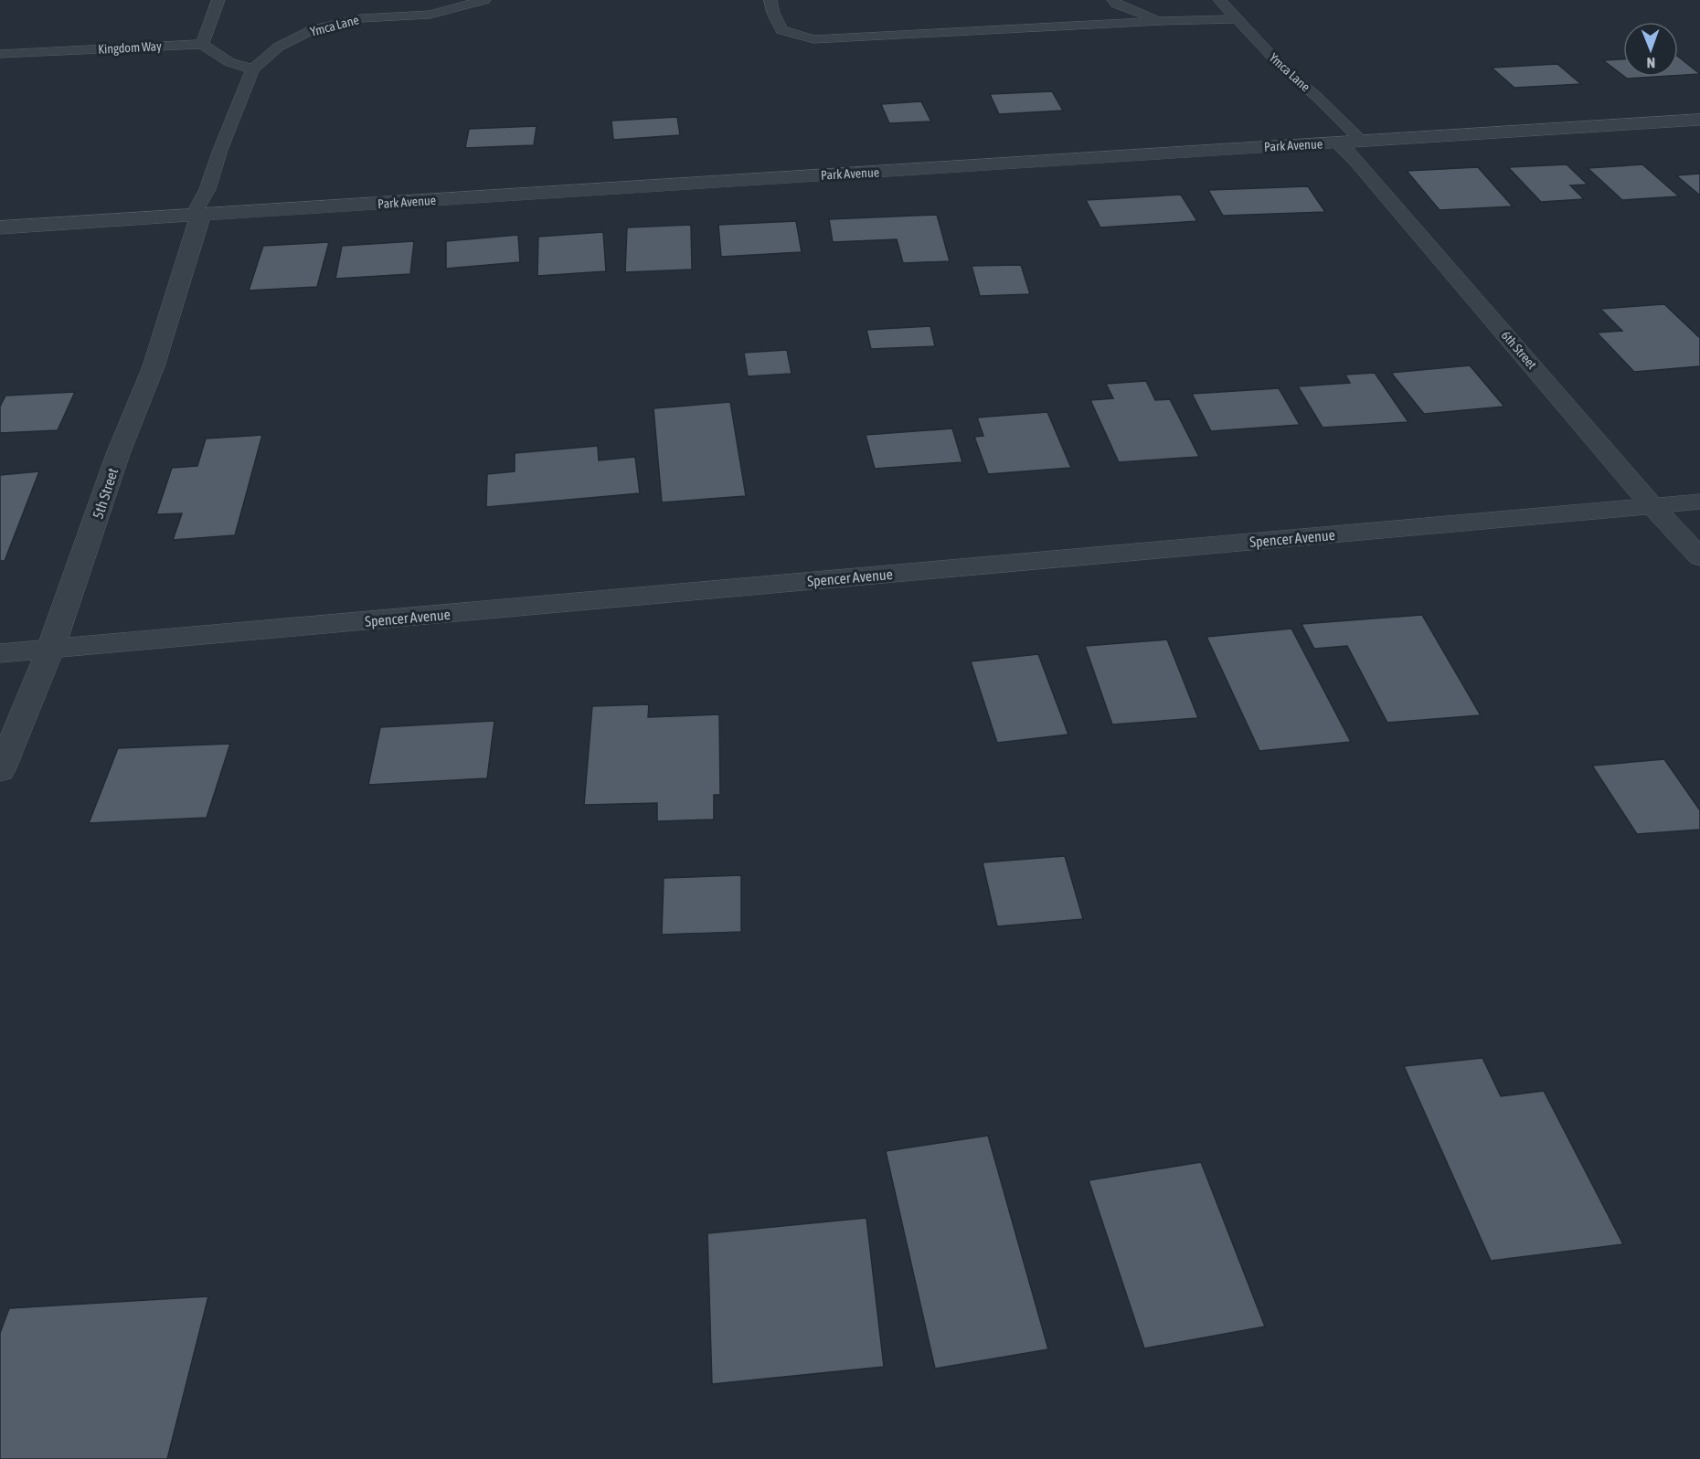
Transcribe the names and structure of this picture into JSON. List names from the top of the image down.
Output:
{
  "streets": {
    "street": [
      "Park Avenue",
      "6th Street",
      "5th Street",
      "Spencer Avenue"
    ],
    "lane": ["Ymca Lane", "Kingdom Way"]
  },
  "crossings": [
    ["Ymca Lane", "Park Avenue"],
    ["Ymca Lane", "5th Street"],
    ["Park Avenue", "6th Street"],
    ["Park Avenue", "5th Street"],
    ["6th Street", "Spencer Avenue"],
    ["5th Street", "Spencer Avenue"]
  ],
  "north": "bottom"
}
